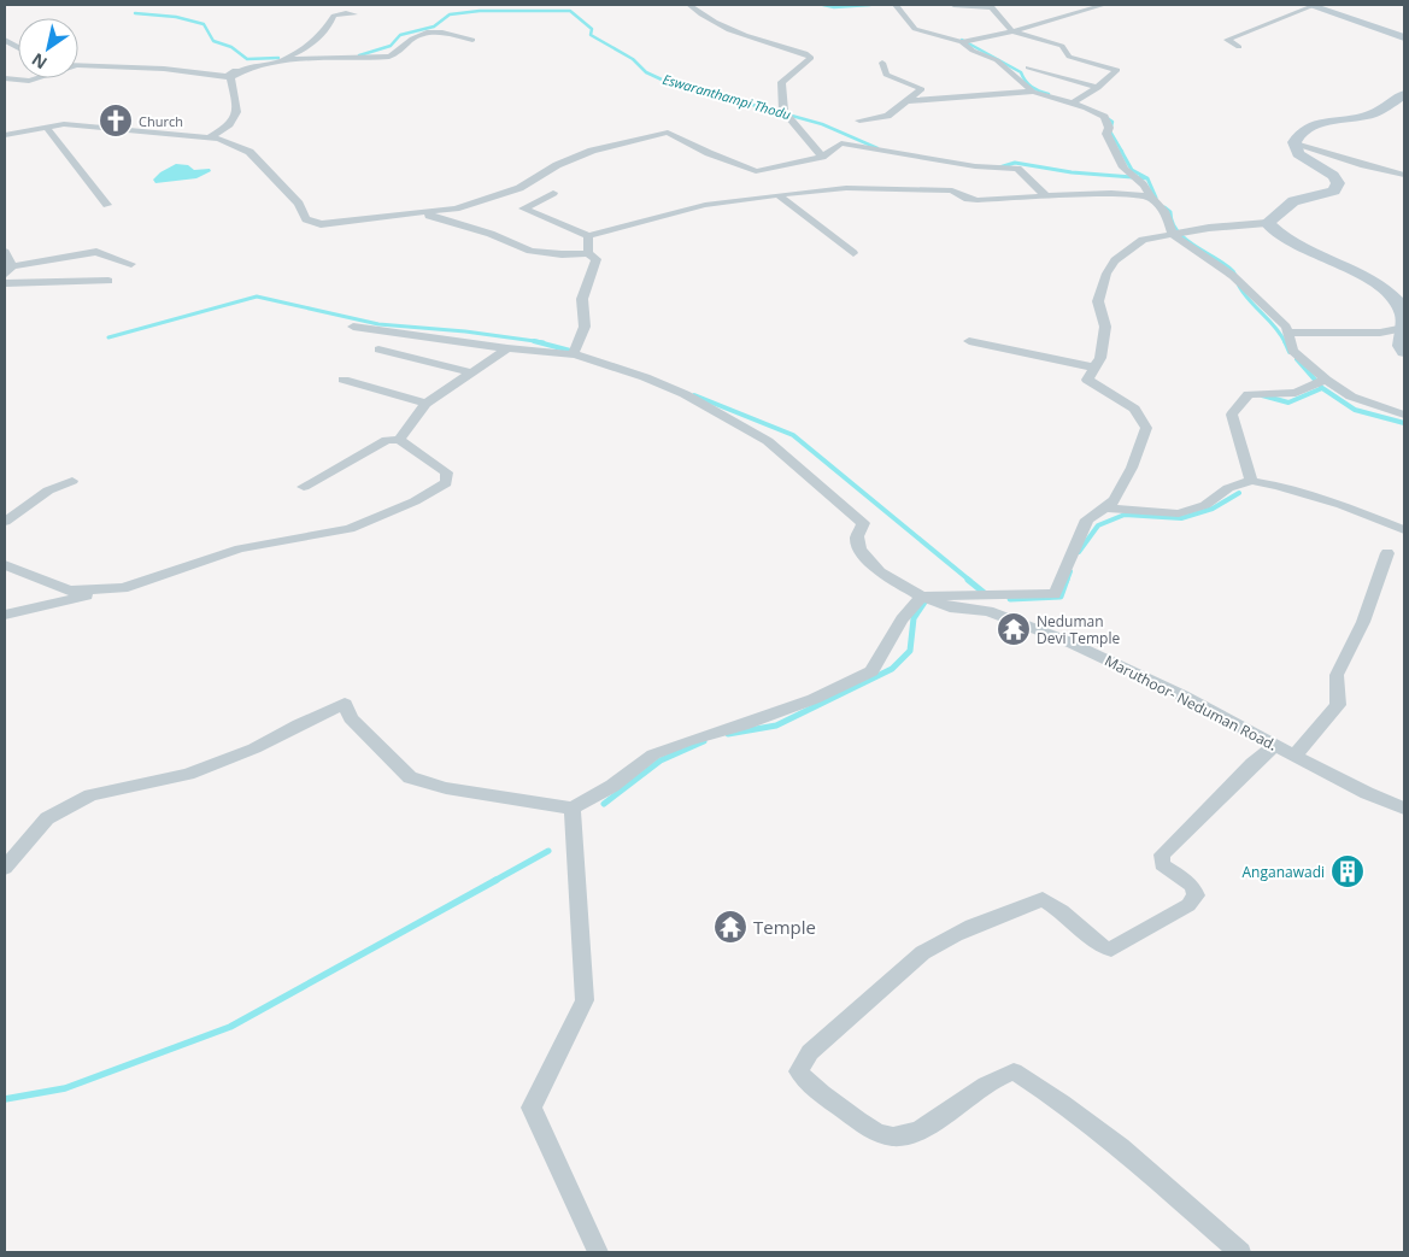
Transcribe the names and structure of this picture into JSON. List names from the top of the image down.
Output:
{
  "streets": {
    "street": ["Maruthoor- Neduman Road."]
  },
  "water": ["Eswaranthampi Thodu"],
  "places": {
    "church": ["Church"],
    "temple": ["Neduman Devi Temple", "Temple"],
    "building": ["Anganawadi"]
  },
  "north": "bottom left"
}
